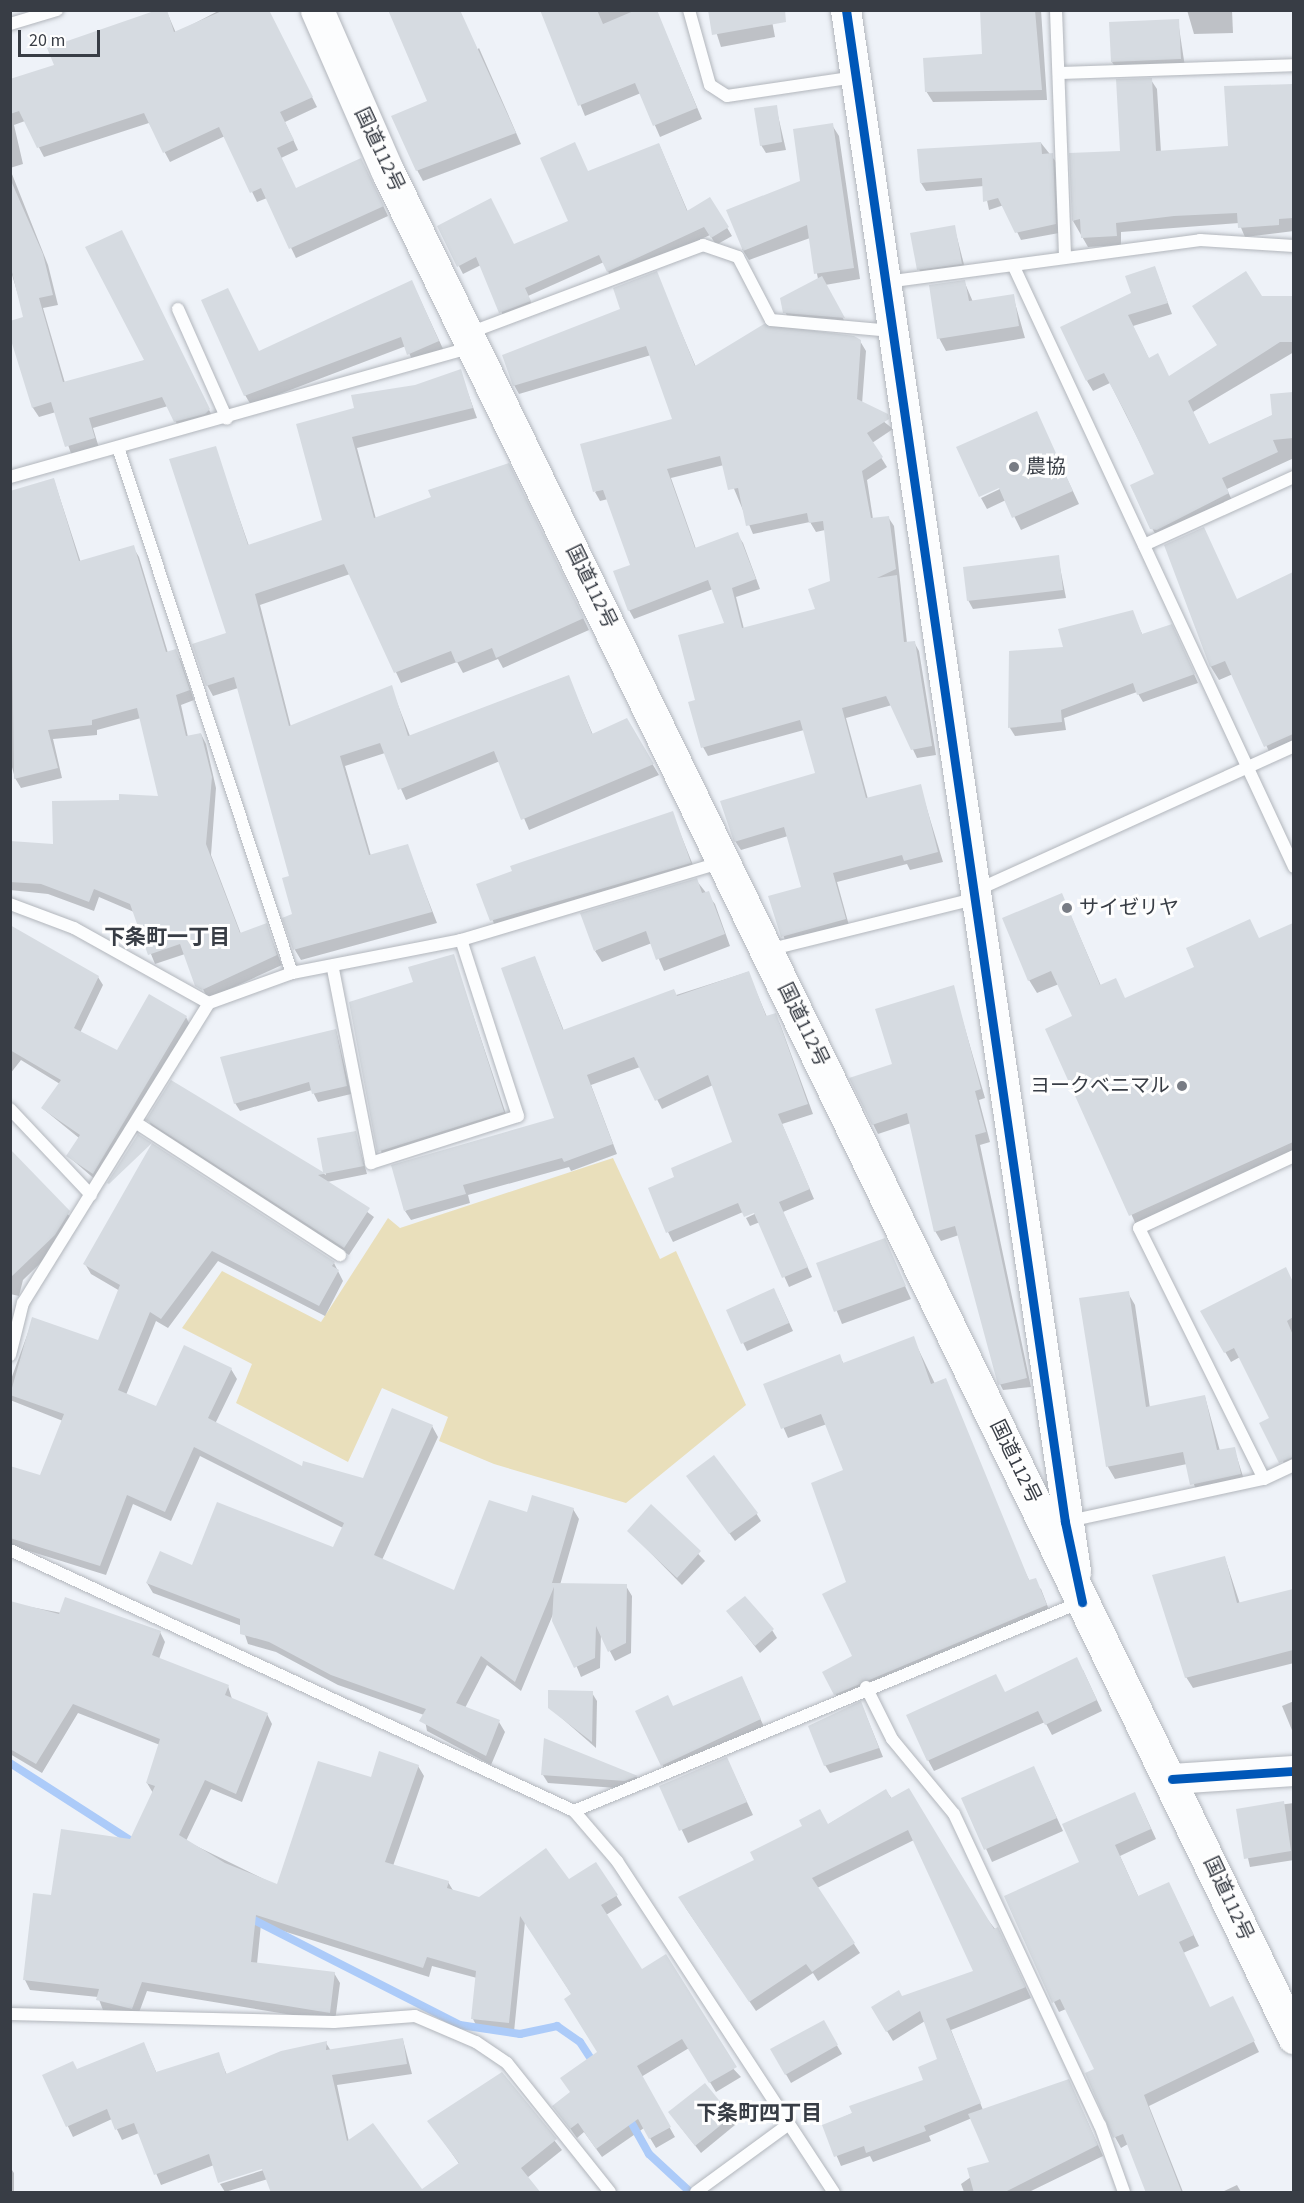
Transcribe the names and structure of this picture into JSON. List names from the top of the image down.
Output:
{
  "streets": {
    "highway": ["国道112号"]
  },
  "districts": ["下条町一丁目", "下条町四丁目"],
  "places": ["農協", "サイゼリヤ", "ヨークベニマル"],
  "scale_bar": "20 m"
}
